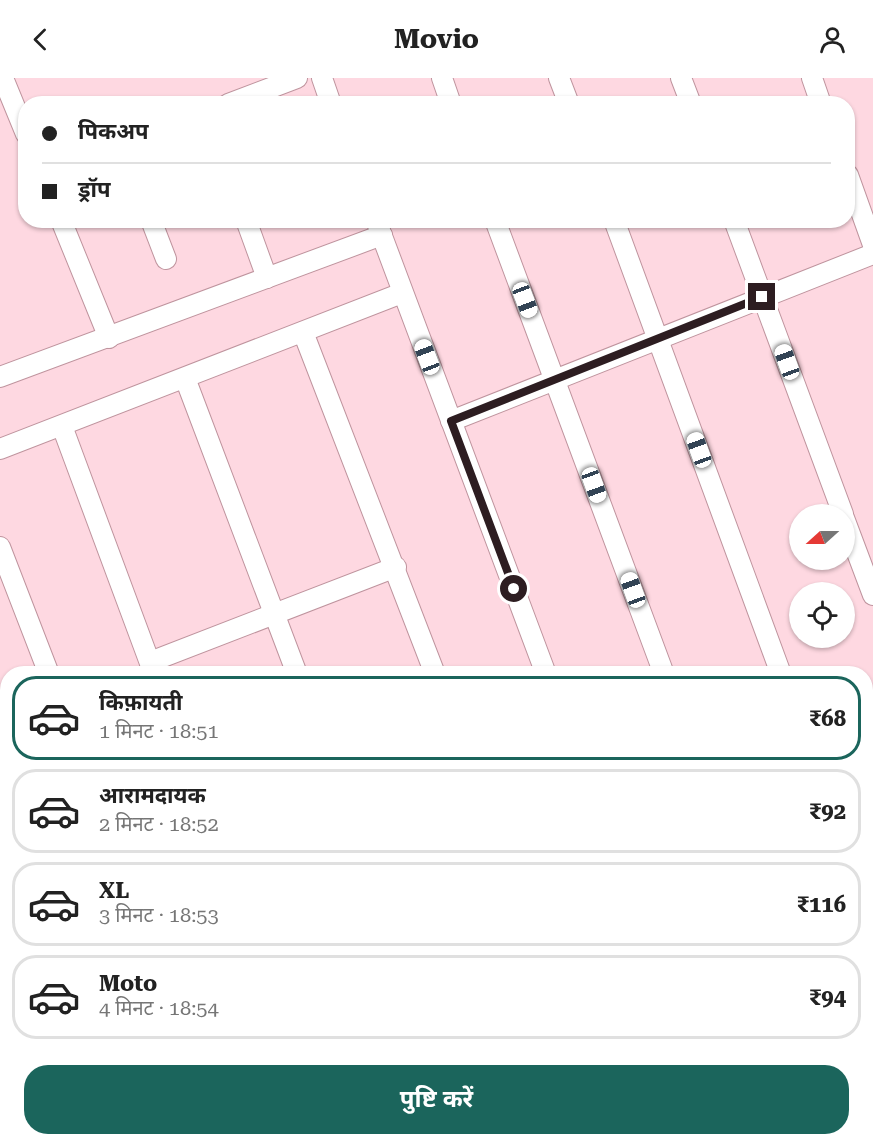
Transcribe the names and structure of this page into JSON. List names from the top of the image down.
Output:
{
  "north": "left",
  "page": {
    "header": "Movio",
    "banner": ["पिकअप", "ड्रॉप"],
    "list": [
      {
        "name": "किफ़ायती",
        "note": "1 मिनट · 18:51",
        "value": "₹68"
      },
      {
        "name": "आरामदायक",
        "note": "2 मिनट · 18:52",
        "value": "₹92"
      },
      {
        "name": "XL",
        "note": "3 मिनट · 18:53",
        "value": "₹116"
      },
      {
        "name": "Moto",
        "note": "4 मिनट · 18:54",
        "value": "₹94"
      }
    ],
    "buttons": "पुष्टि करें"
  }
}
